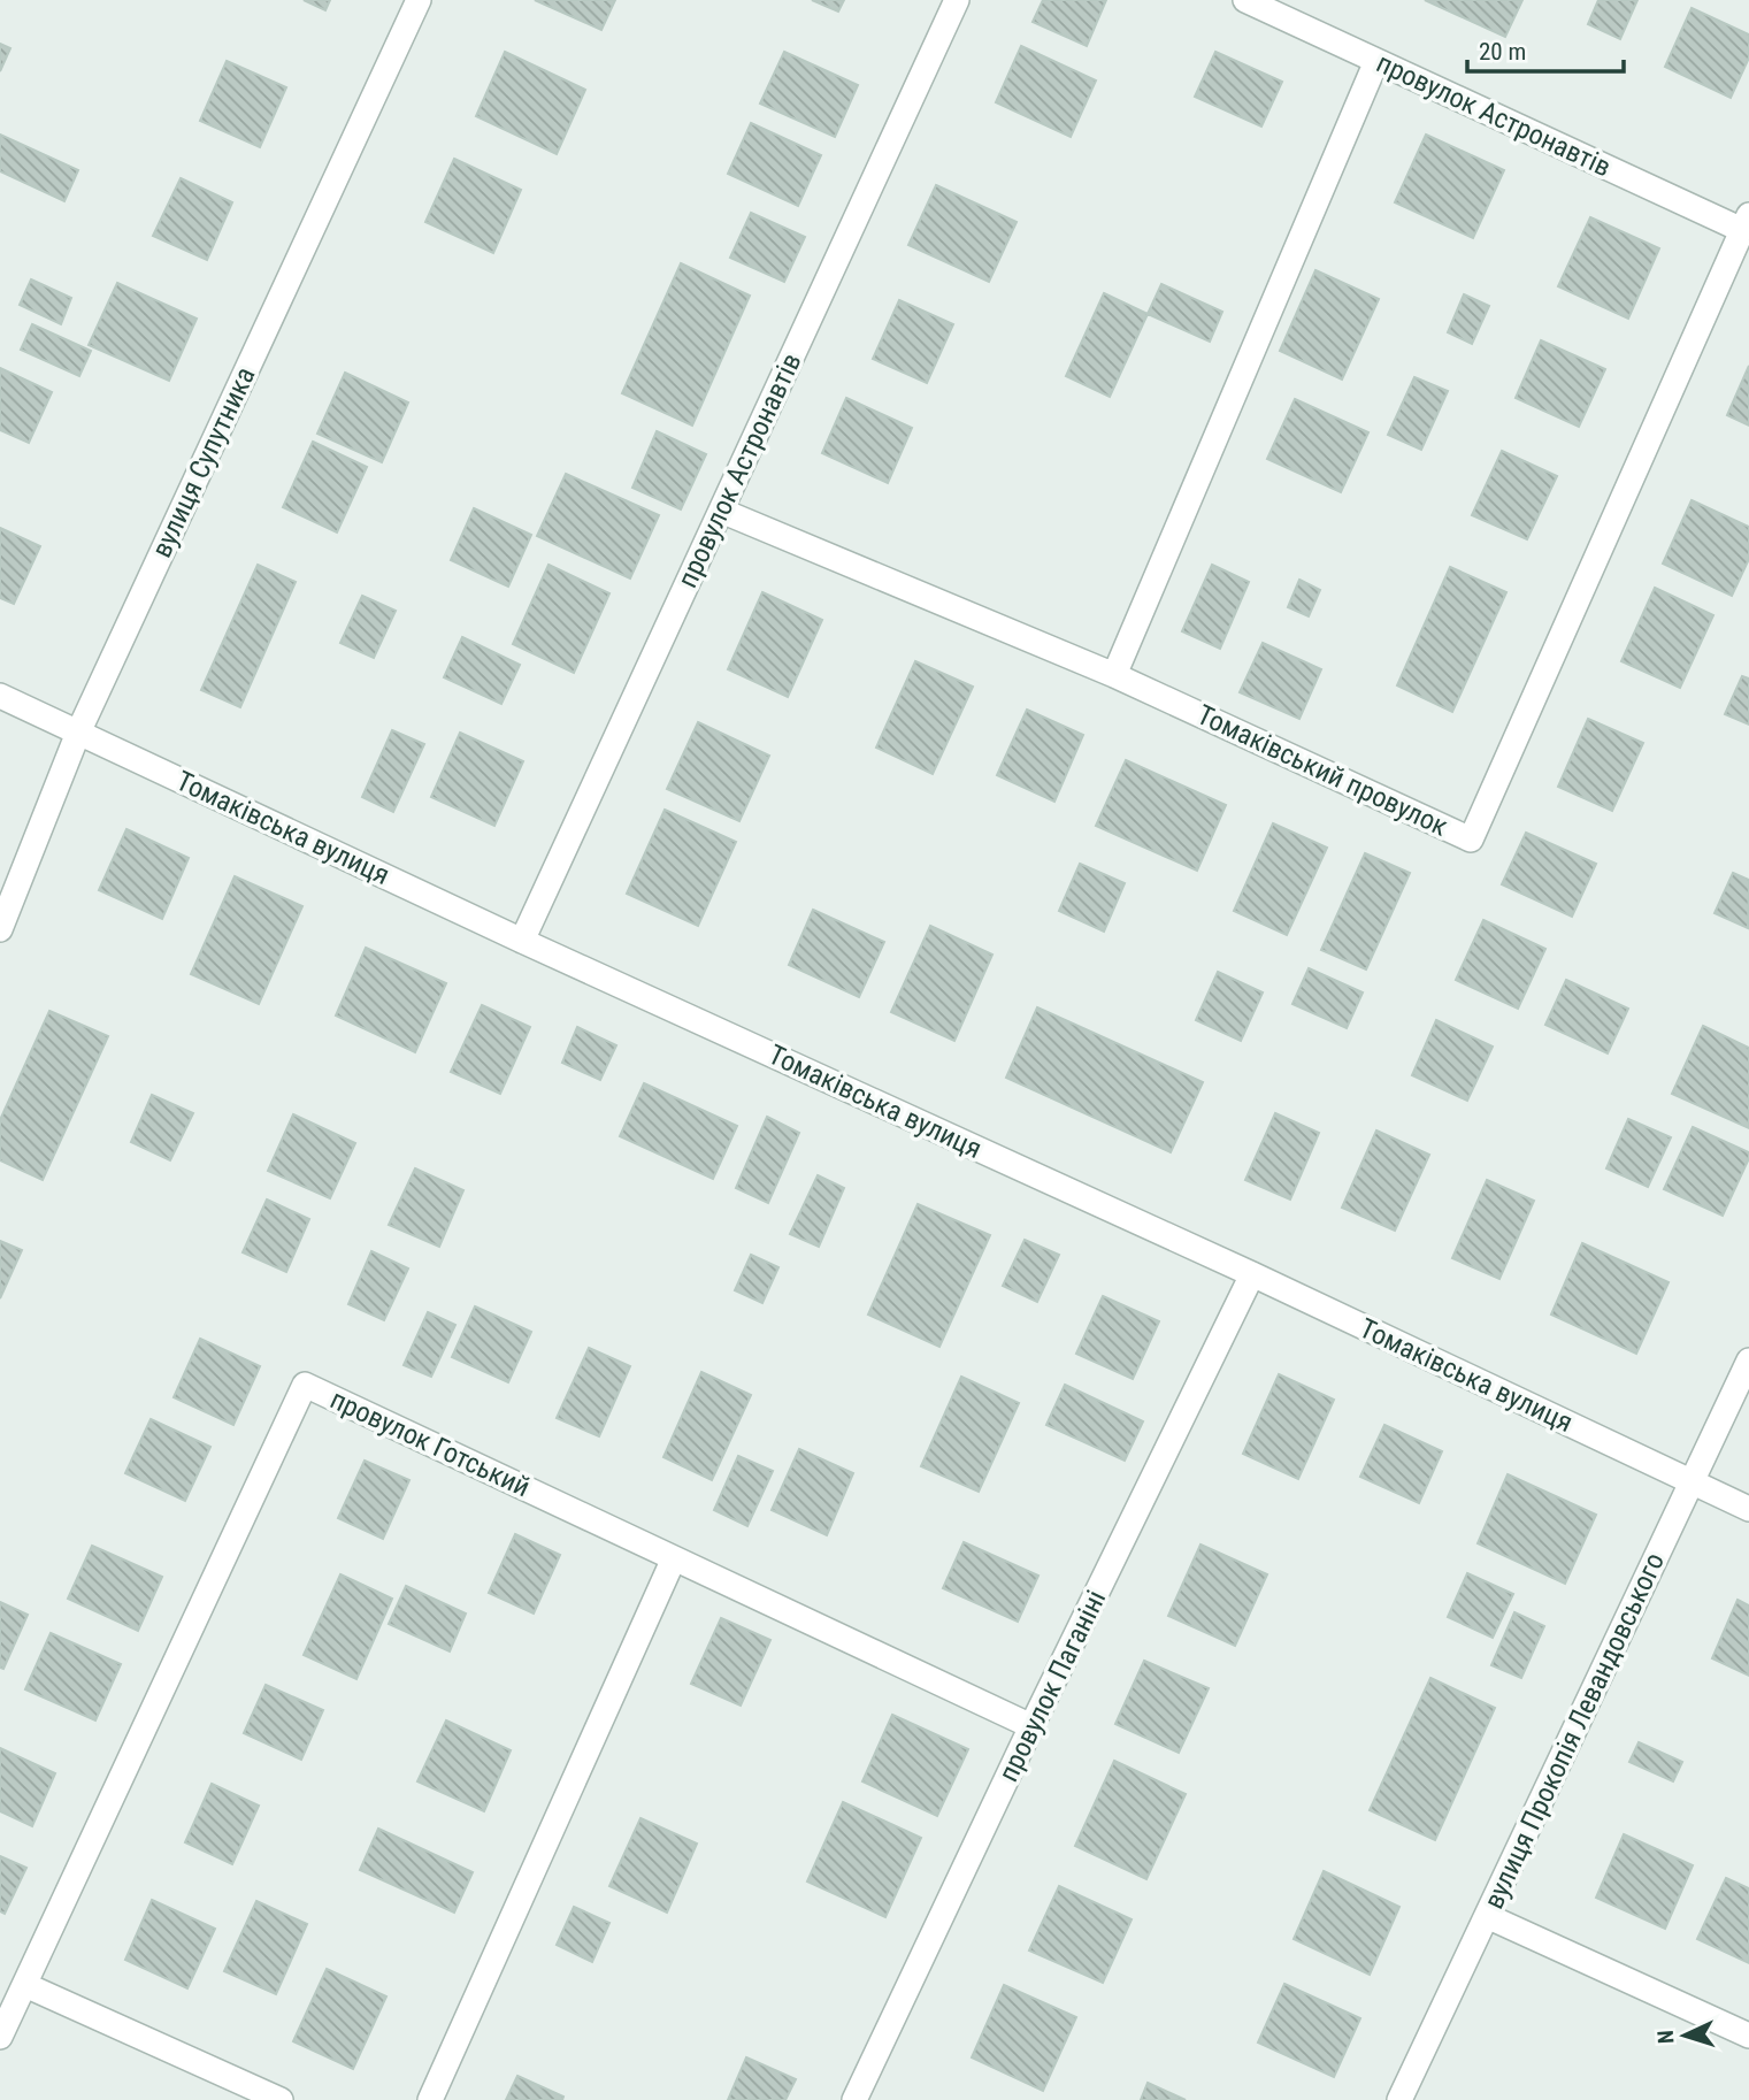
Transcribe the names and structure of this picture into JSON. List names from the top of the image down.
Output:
{
  "streets": {
    "street": [
      "провулок Астронавтів",
      "вулиця Супутника",
      "Томаківський провулок",
      "Томаківська вулиця",
      "провулок Готський",
      "провулок Паганіні",
      "вулиця Прокопія Левандовського"
    ]
  },
  "crossings": [
    ["провулок Астронавтів", "Томаківський провулок"],
    ["провулок Астронавтів", "Томаківська вулиця"],
    ["вулиця Супутника", "Томаківська вулиця"],
    ["Томаківська вулиця", "провулок Паганіні"],
    ["Томаківська вулиця", "вулиця Прокопія Левандовського"],
    ["провулок Готський", "провулок Паганіні"]
  ],
  "scale_bar": "20 m",
  "north": "left"
}
